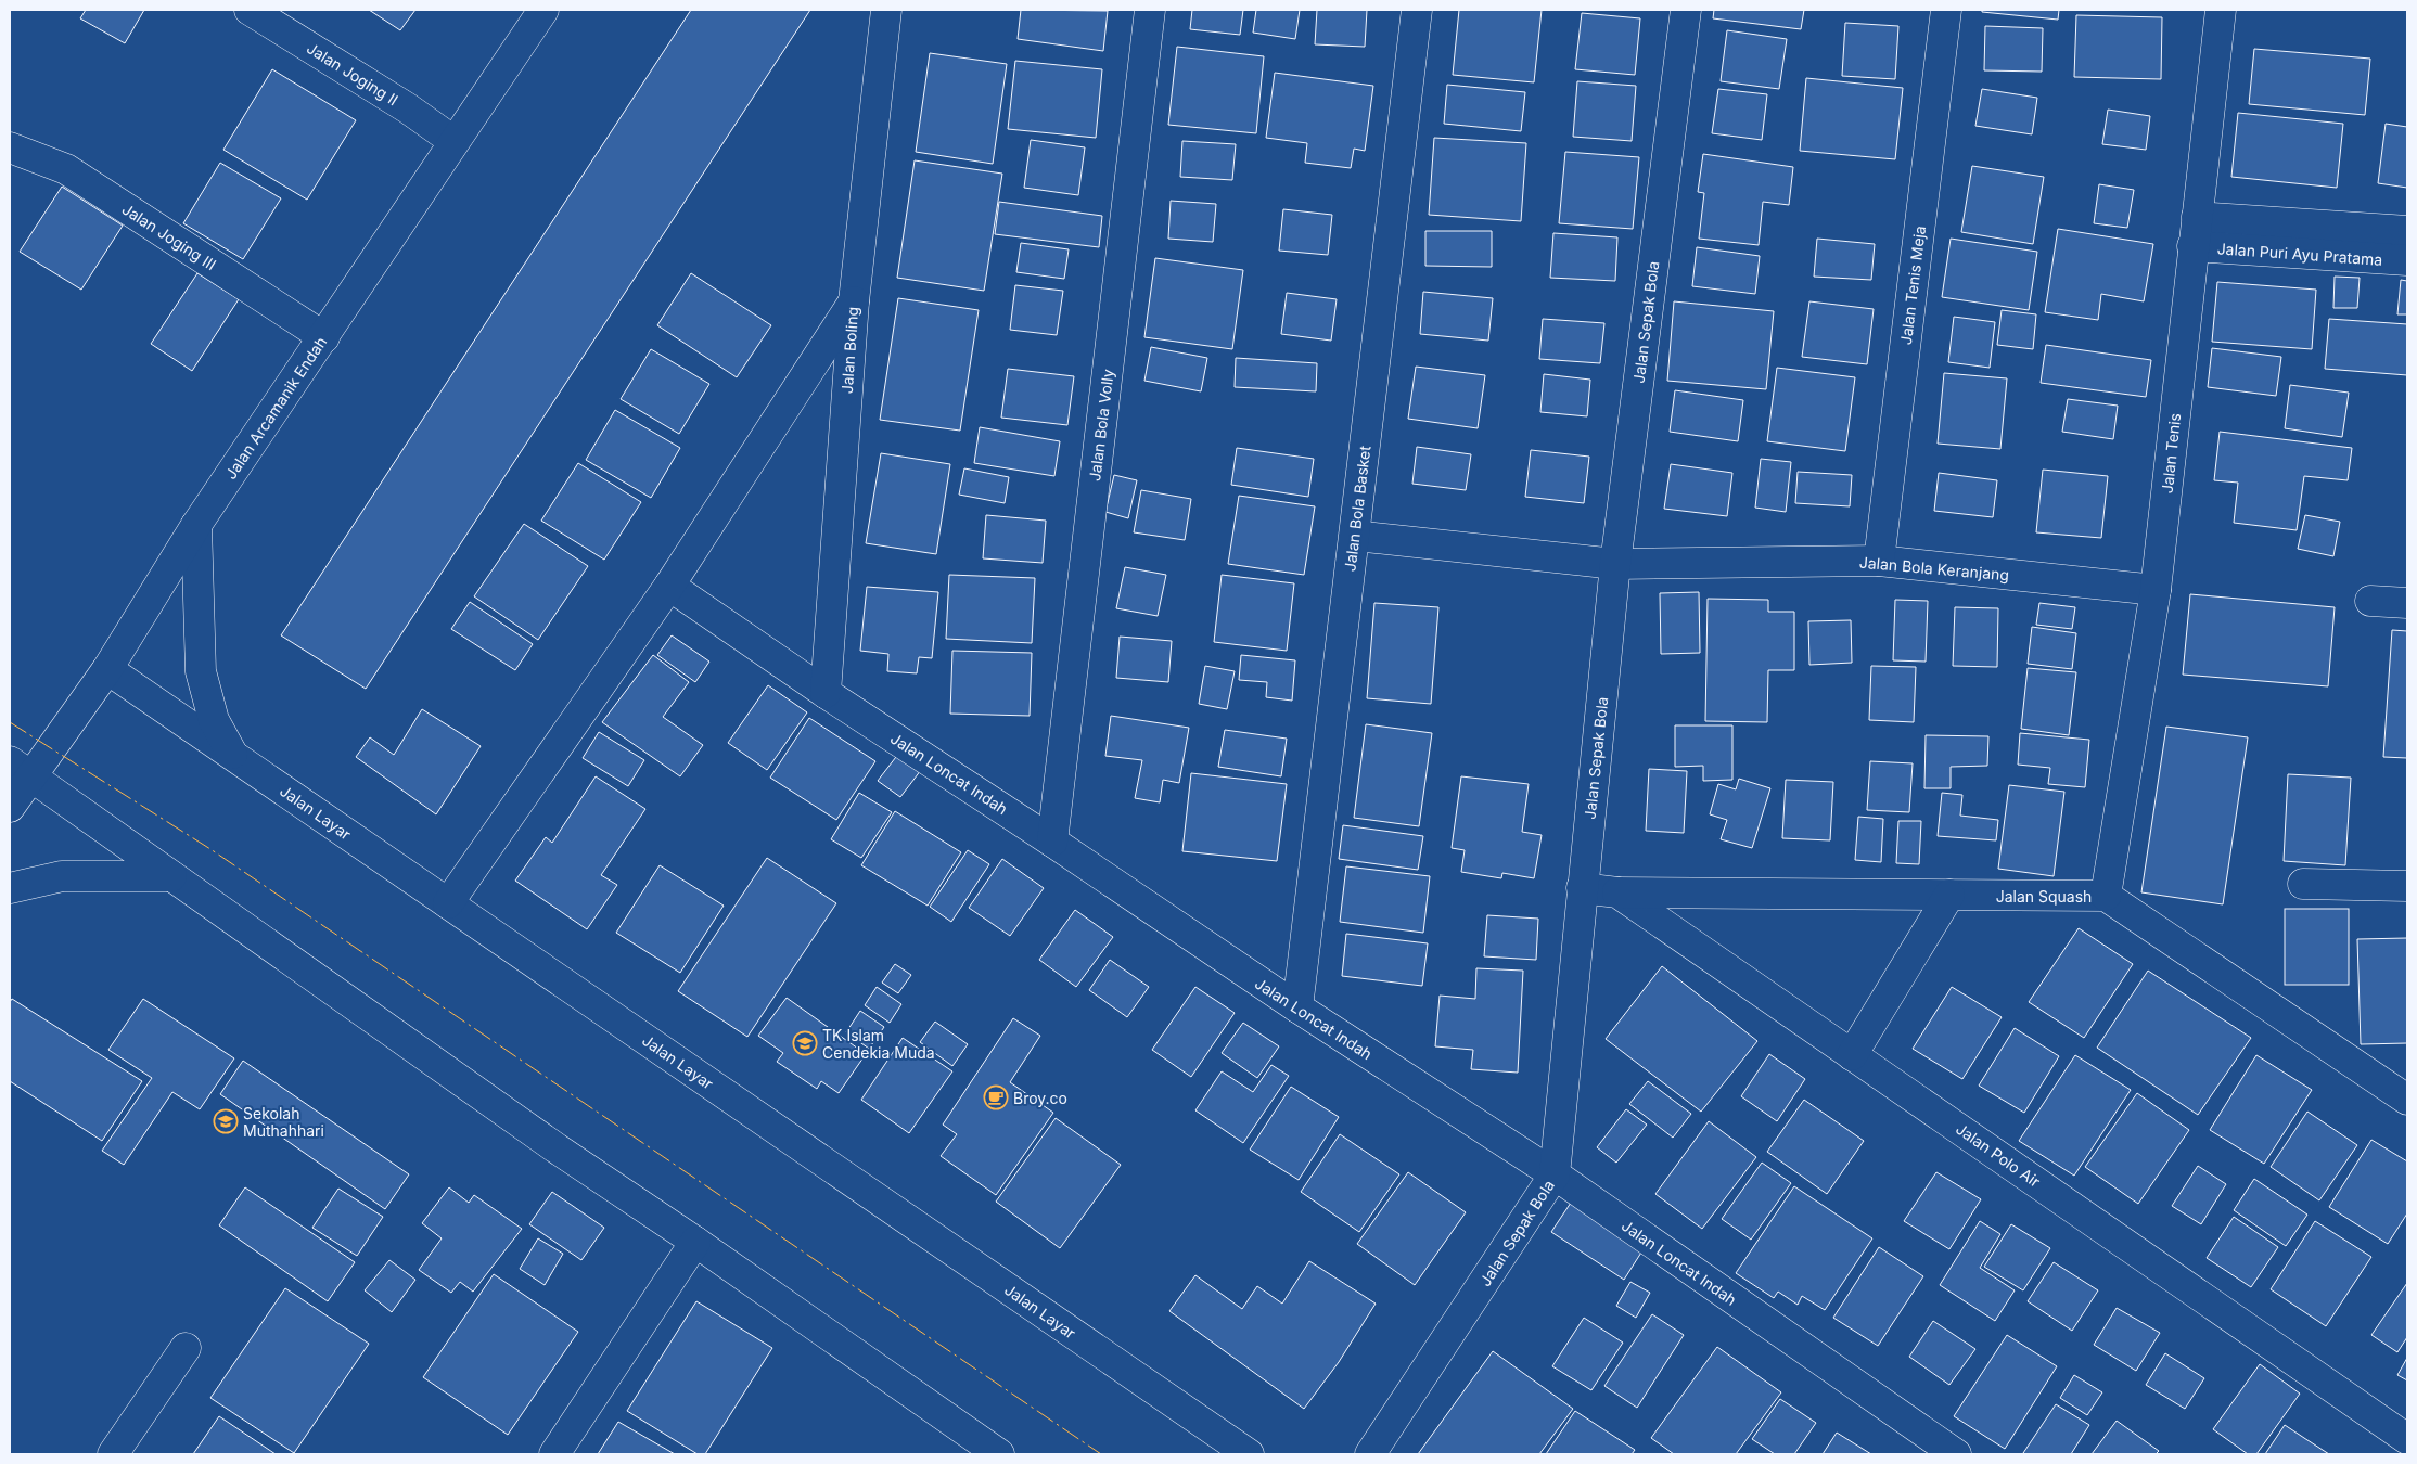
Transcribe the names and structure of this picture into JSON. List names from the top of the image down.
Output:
{
  "streets": {
    "street": [
      "Jalan Joging II",
      "Jalan Joging III",
      "Jalan Puri Ayu Pratama",
      "Jalan Tenis Meja",
      "Jalan Sepak Bola",
      "Jalan Boling",
      "Jalan Arcamanik Endah",
      "Jalan Bola Volly",
      "Jalan Tenis",
      "Jalan Bola Basket",
      "Jalan Bola Keranjang",
      "Jalan Loncat Indah",
      "Jalan Layar",
      "Jalan Squash",
      "Jalan Polo Air"
    ]
  },
  "crossings": [
    ["Jalan Joging II", "Jalan Arcamanik Endah"],
    ["Jalan Joging III", "Jalan Arcamanik Endah"],
    ["Jalan Puri Ayu Pratama", "Jalan Tenis"],
    ["Jalan Tenis Meja", "Jalan Bola Keranjang"],
    ["Jalan Sepak Bola", "Jalan Bola Keranjang"],
    ["Jalan Sepak Bola", "Jalan Loncat Indah"],
    ["Jalan Sepak Bola", "Jalan Polo Air"],
    ["Jalan Boling", "Jalan Loncat Indah"],
    ["Jalan Arcamanik Endah", "Jalan Layar"],
    ["Jalan Bola Volly", "Jalan Loncat Indah"],
    ["Jalan Tenis", "Jalan Bola Keranjang"],
    ["Jalan Tenis", "Jalan Squash"],
    ["Jalan Bola Basket", "Jalan Bola Keranjang"],
    ["Jalan Bola Basket", "Jalan Loncat Indah"],
    ["Jalan Squash", "Jalan Polo Air"]
  ],
  "places": {
    "school or university": ["TK Islam Cendekia Muda", "Sekolah Muthahhari"],
    "cafe": ["Broy.co"]
  }
}
